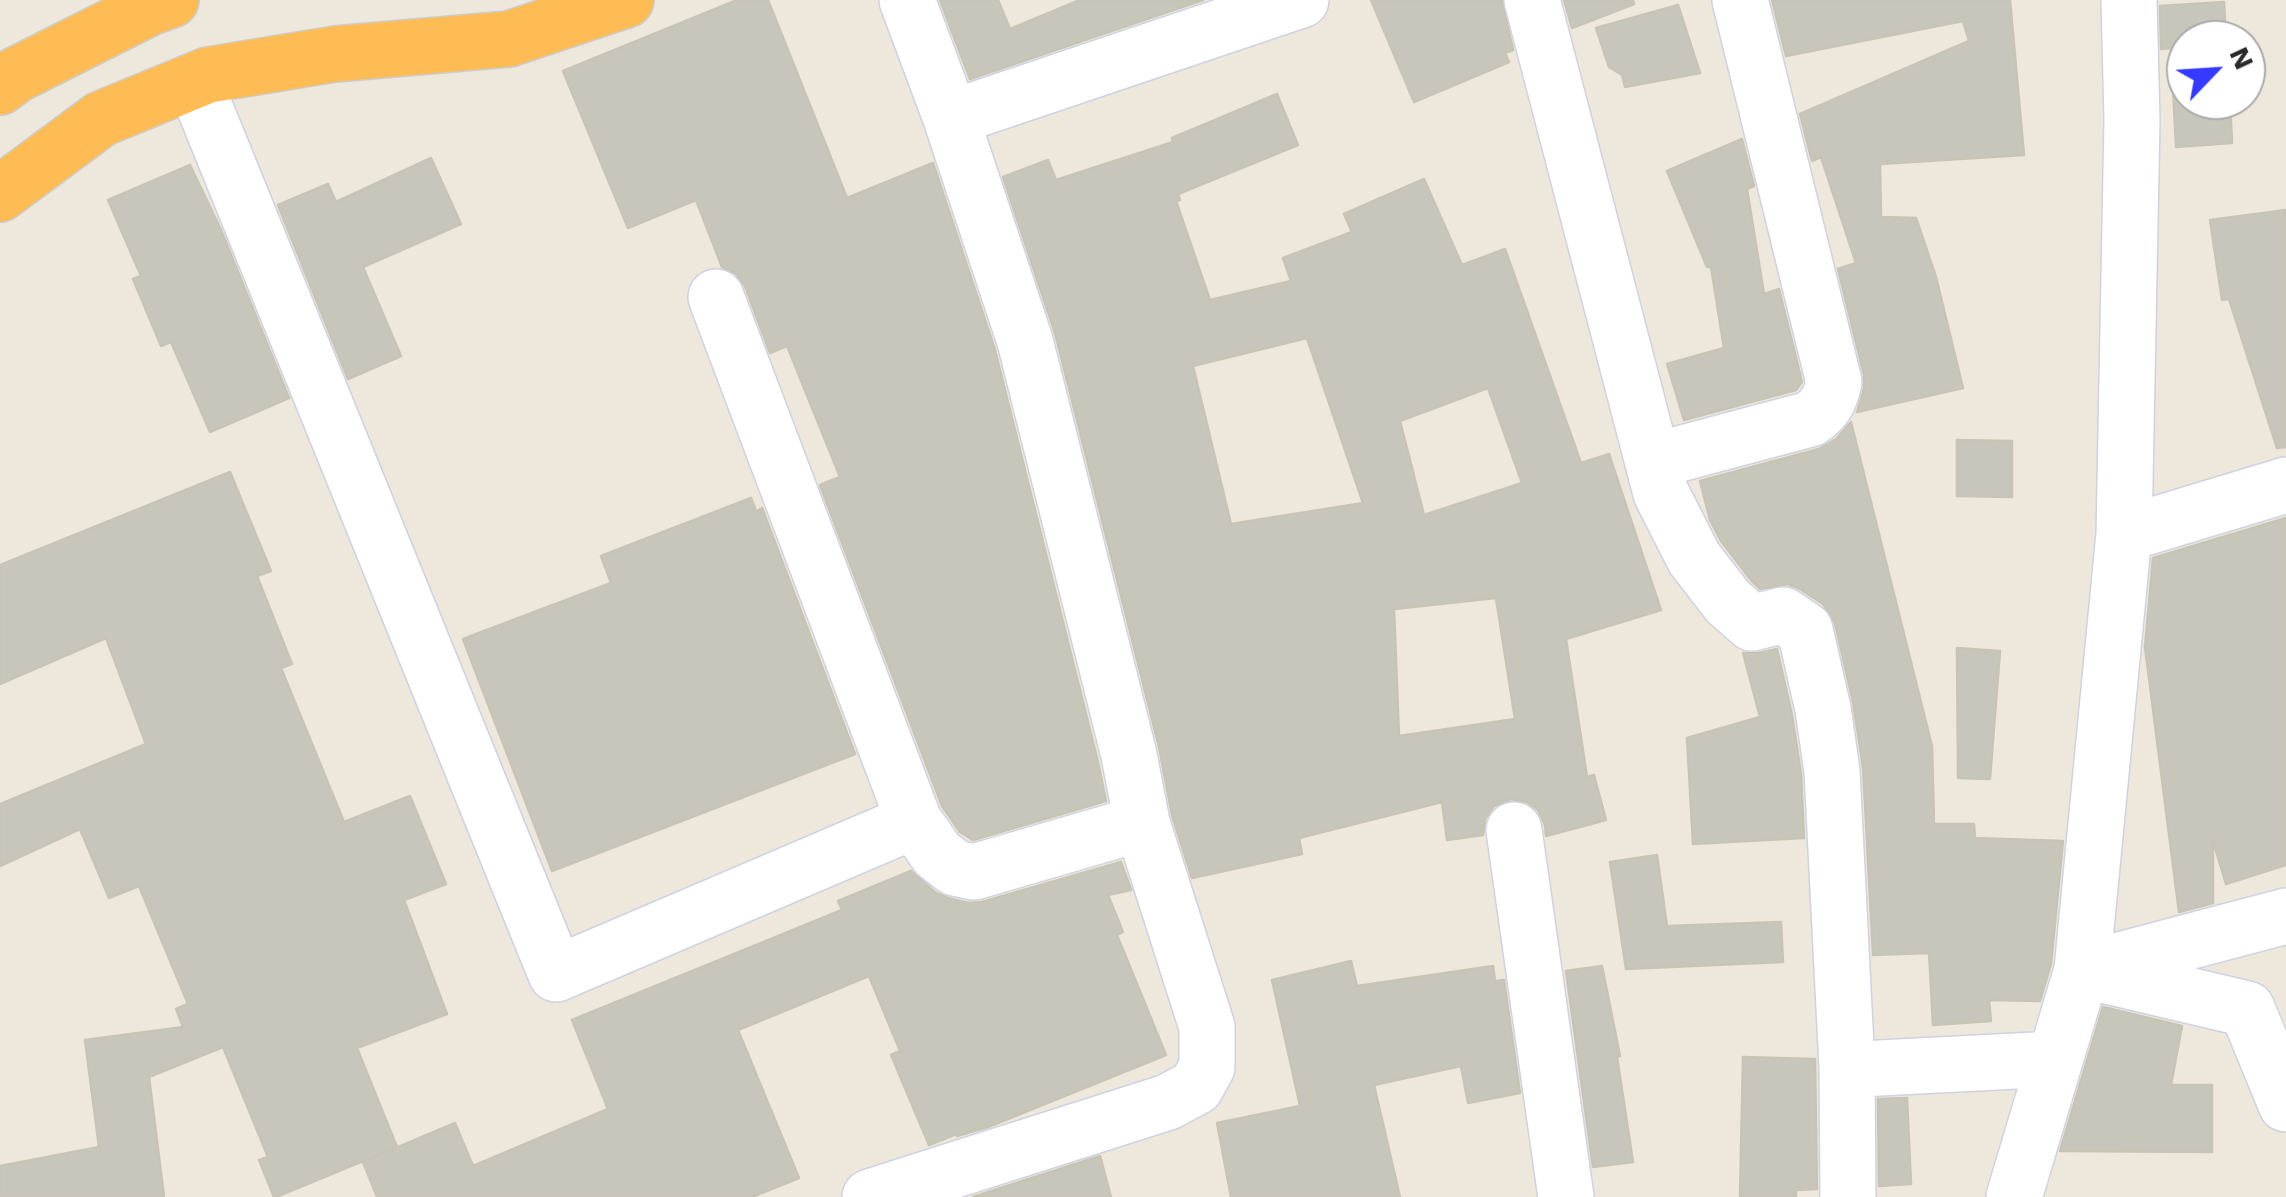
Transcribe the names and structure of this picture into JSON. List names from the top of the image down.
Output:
{
  "north": "top right"
}
